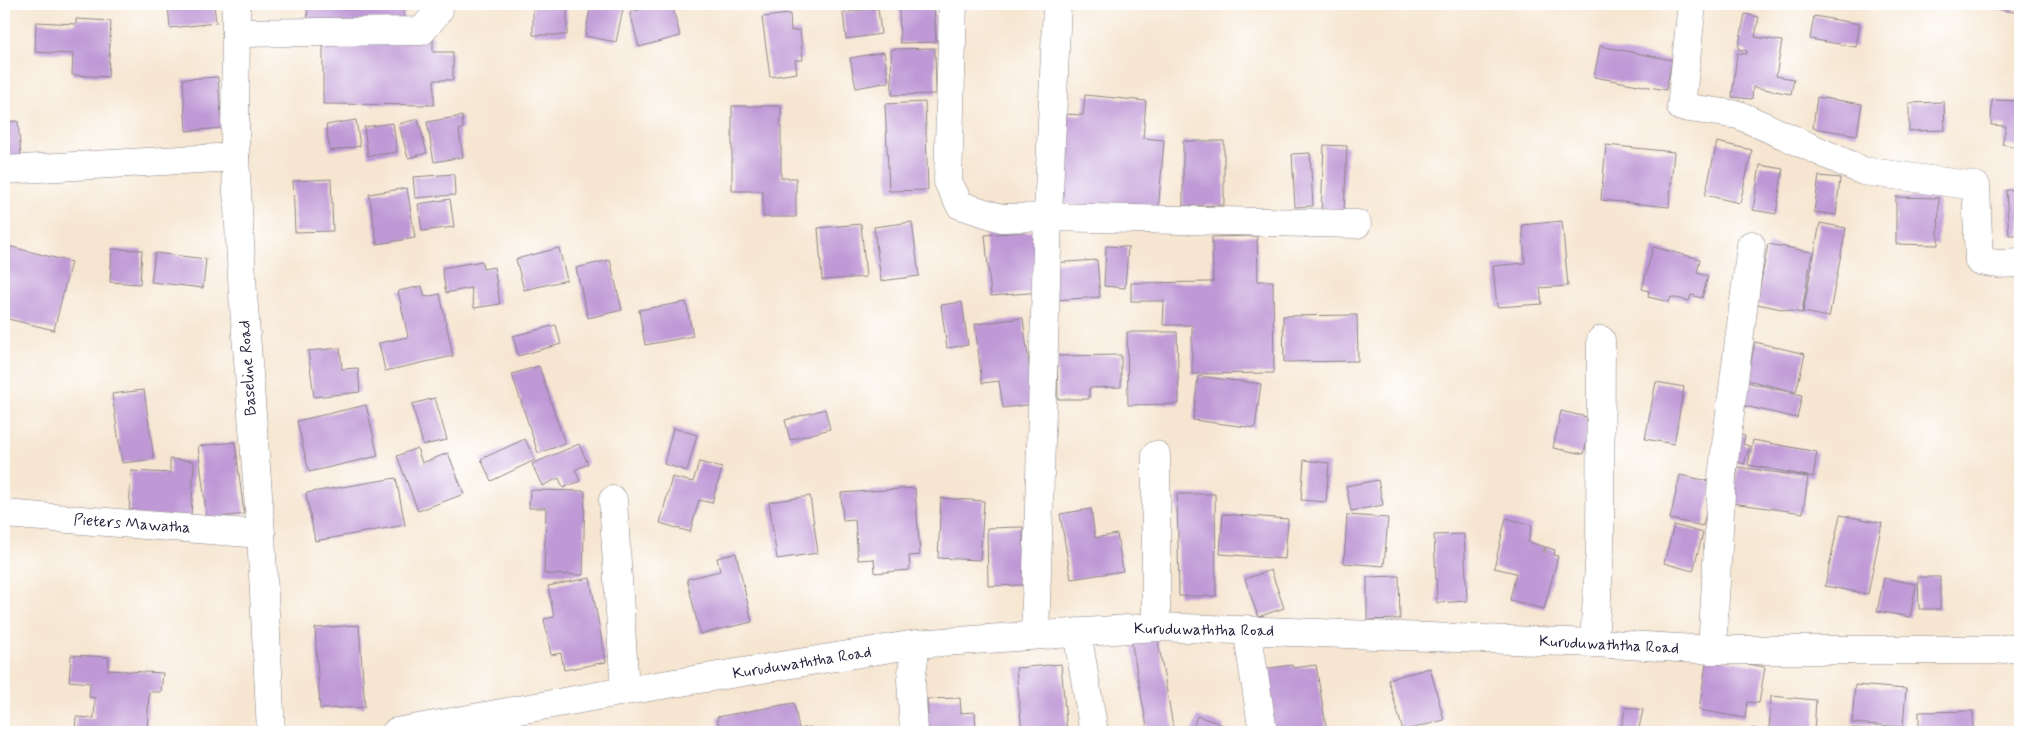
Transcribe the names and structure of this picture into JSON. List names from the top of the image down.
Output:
{
  "streets": {
    "street": ["Baseline Road", "Pieters Mawatha", "Kuruduwaththa Road"]
  },
  "crossings": [
    ["Baseline Road", "Pieters Mawatha"]
  ]
}
